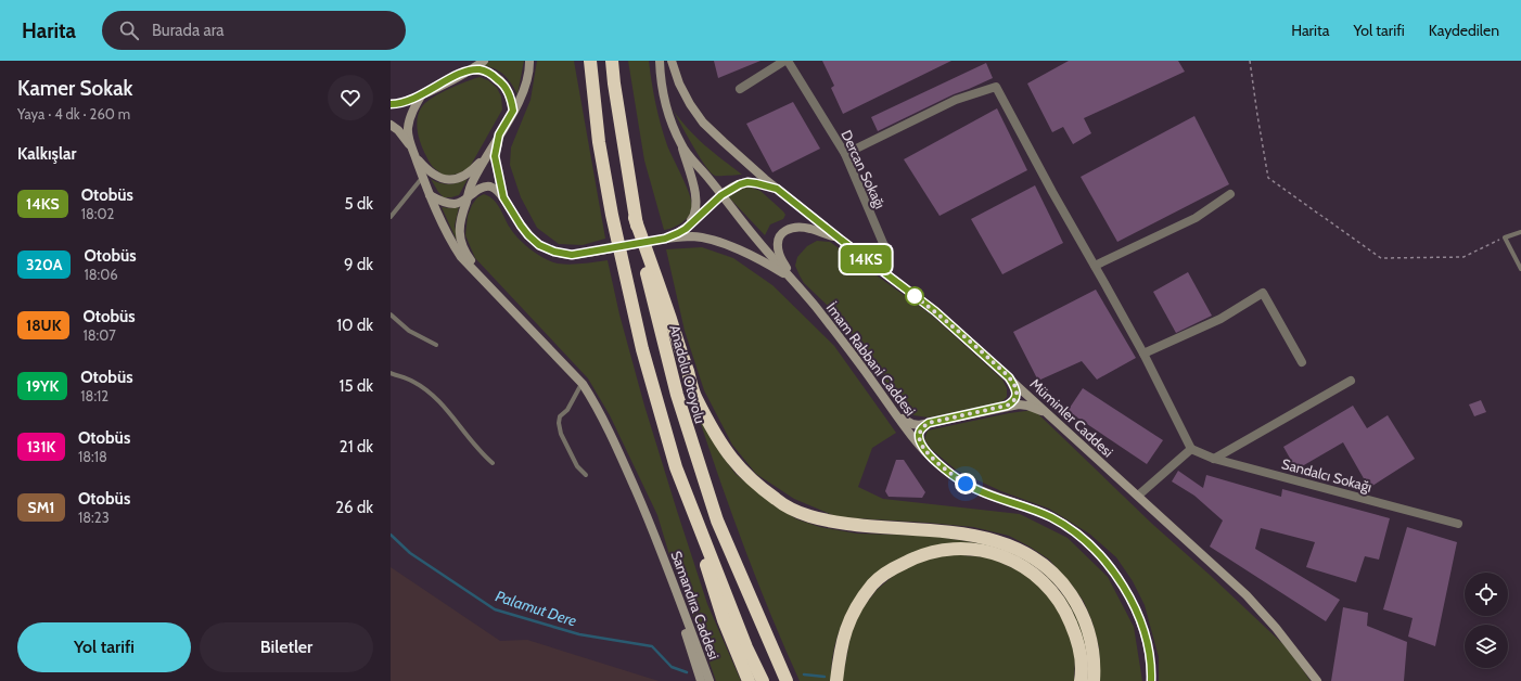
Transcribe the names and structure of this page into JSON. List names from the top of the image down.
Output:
{
  "streets": {
    "highway": ["Anadolu Otoyolu"],
    "main road": ["İmam Rabbani Caddesi", "Müminler Caddesi", "Samandıra Caddesi"],
    "street": ["Dercan Sokağı", "Sandalcı Sokağı"]
  },
  "crossings": [
    ["Dercan Sokağı", "Müminler Caddesi"]
  ],
  "water": ["Palamut Dere"],
  "lines": ["bus line 14KS"],
  "page": {
    "header": "Harita",
    "search": "Burada ara",
    "nav": ["Harita", "Yol tarifi", "Kaydedilen"],
    "heading": [
      ["Kamer Sokak", "Yaya · 4 dk · 260 m"],
      "Kalkışlar"
    ],
    "on_map": "14KS",
    "list": [
      {
        "mark": "14KS",
        "name": "Otobüs",
        "note": "18:02",
        "value": "5 dk"
      },
      {
        "mark": "320A",
        "name": "Otobüs",
        "note": "18:06",
        "value": "9 dk"
      },
      {
        "mark": "18UK",
        "name": "Otobüs",
        "note": "18:07",
        "value": "10 dk"
      },
      {
        "mark": "19YK",
        "name": "Otobüs",
        "note": "18:12",
        "value": "15 dk"
      },
      {
        "mark": "131K",
        "name": "Otobüs",
        "note": "18:18",
        "value": "21 dk"
      },
      {
        "mark": "SM1",
        "name": "Otobüs",
        "note": "18:23",
        "value": "26 dk"
      }
    ],
    "buttons": ["Yol tarifi", "Biletler"]
  }
}
